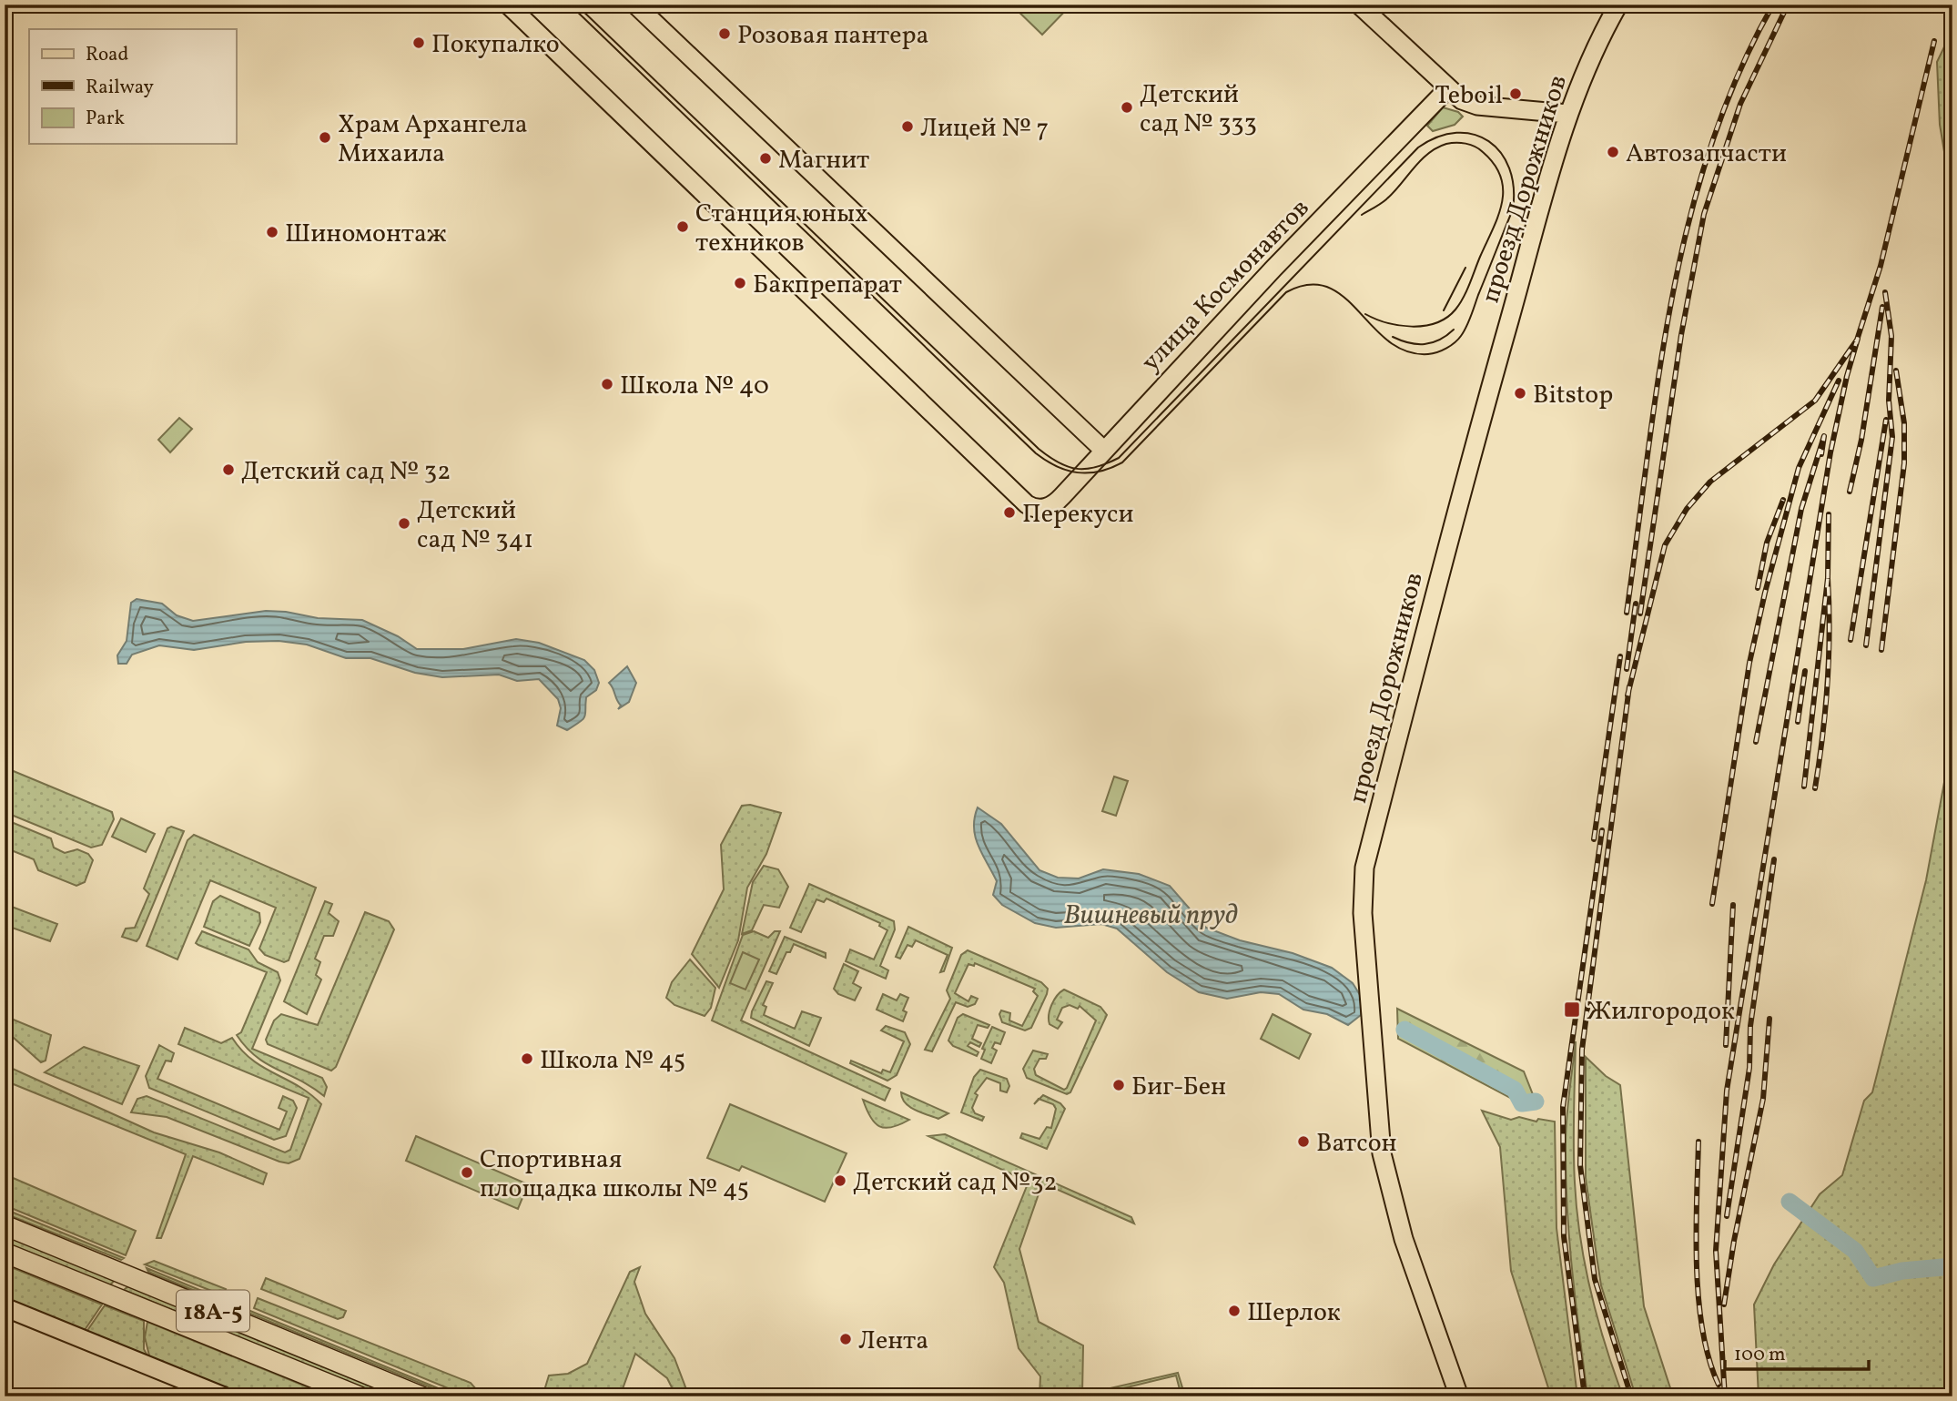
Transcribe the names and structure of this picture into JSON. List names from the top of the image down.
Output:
{
  "streets": {
    "highway": ["18А-5"],
    "main road": ["проезд Дорожников", "улица Космонавтов"]
  },
  "water": ["Вишневый пруд"],
  "places": {
    "other": [
      "Розовая пантера",
      "Покупалко",
      "Teboil",
      "Детский сад № 333",
      "Лицей № 7",
      "Храм Архангела Михаила",
      "Автозапчасти",
      "Магнит",
      "Станция юных техников",
      "Шиномонтаж",
      "Бакпрепарат",
      "Школа № 40",
      "Bitstop",
      "Детский сад № 32",
      "Перекуси",
      "Детский сад № 341",
      "Школа № 45",
      "Биг-Бен",
      "Ватсон",
      "Спортивная площадка школы № 45",
      "Детский сад №32",
      "Шерлок",
      "Лента"
    ],
    "transit": ["Жилгородок"]
  },
  "legend": ["Road", "Railway", "Park"],
  "scale_bar": "100 m"
}
